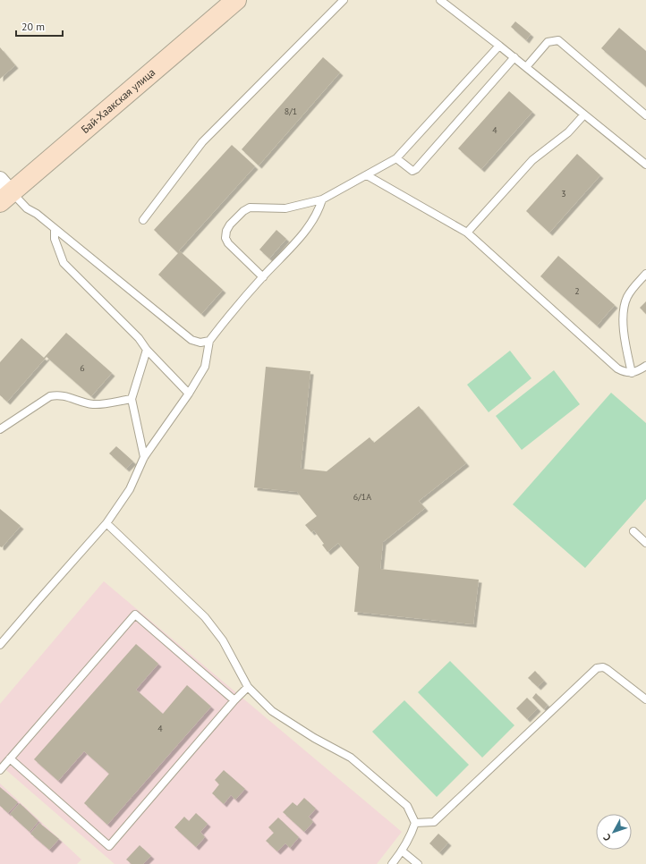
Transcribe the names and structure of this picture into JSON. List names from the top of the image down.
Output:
{
  "streets": {
    "main road": ["Бай-Хаакская улица"]
  },
  "house_numbers": [
    "8/1",
    "4",
    "3",
    "2",
    "6",
    "6/1А",
    "4"
  ],
  "scale_bar": "20 m",
  "north": "bottom left"
}
